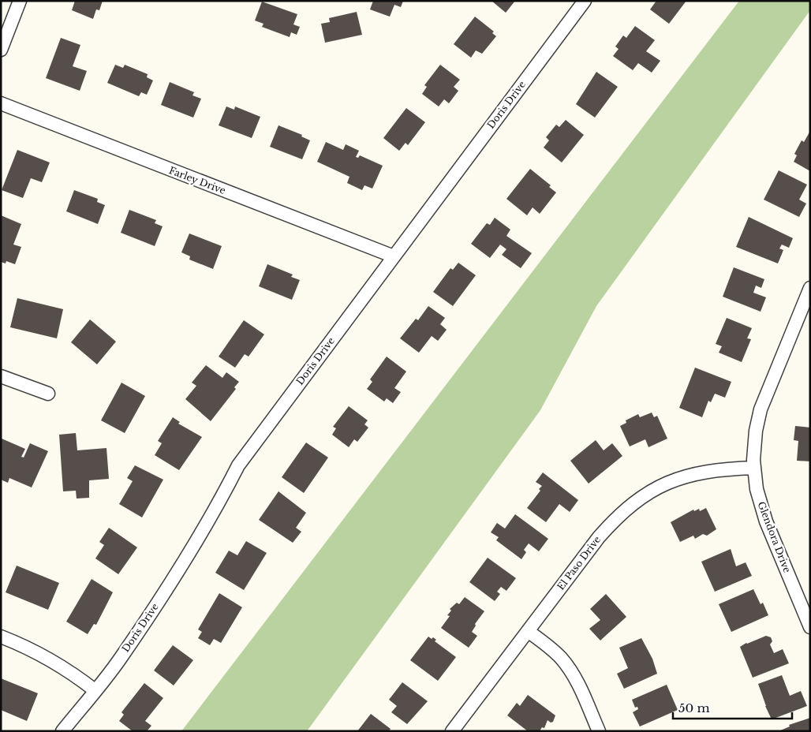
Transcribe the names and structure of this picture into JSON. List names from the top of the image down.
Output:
{
  "streets": {
    "street": [
      "Doris Drive",
      "Farley Drive",
      "Glendora Drive",
      "El Paso Drive"
    ]
  },
  "crossings": [
    ["Doris Drive", "Farley Drive"],
    ["Glendora Drive", "El Paso Drive"]
  ],
  "scale_bar": "50 m"
}
